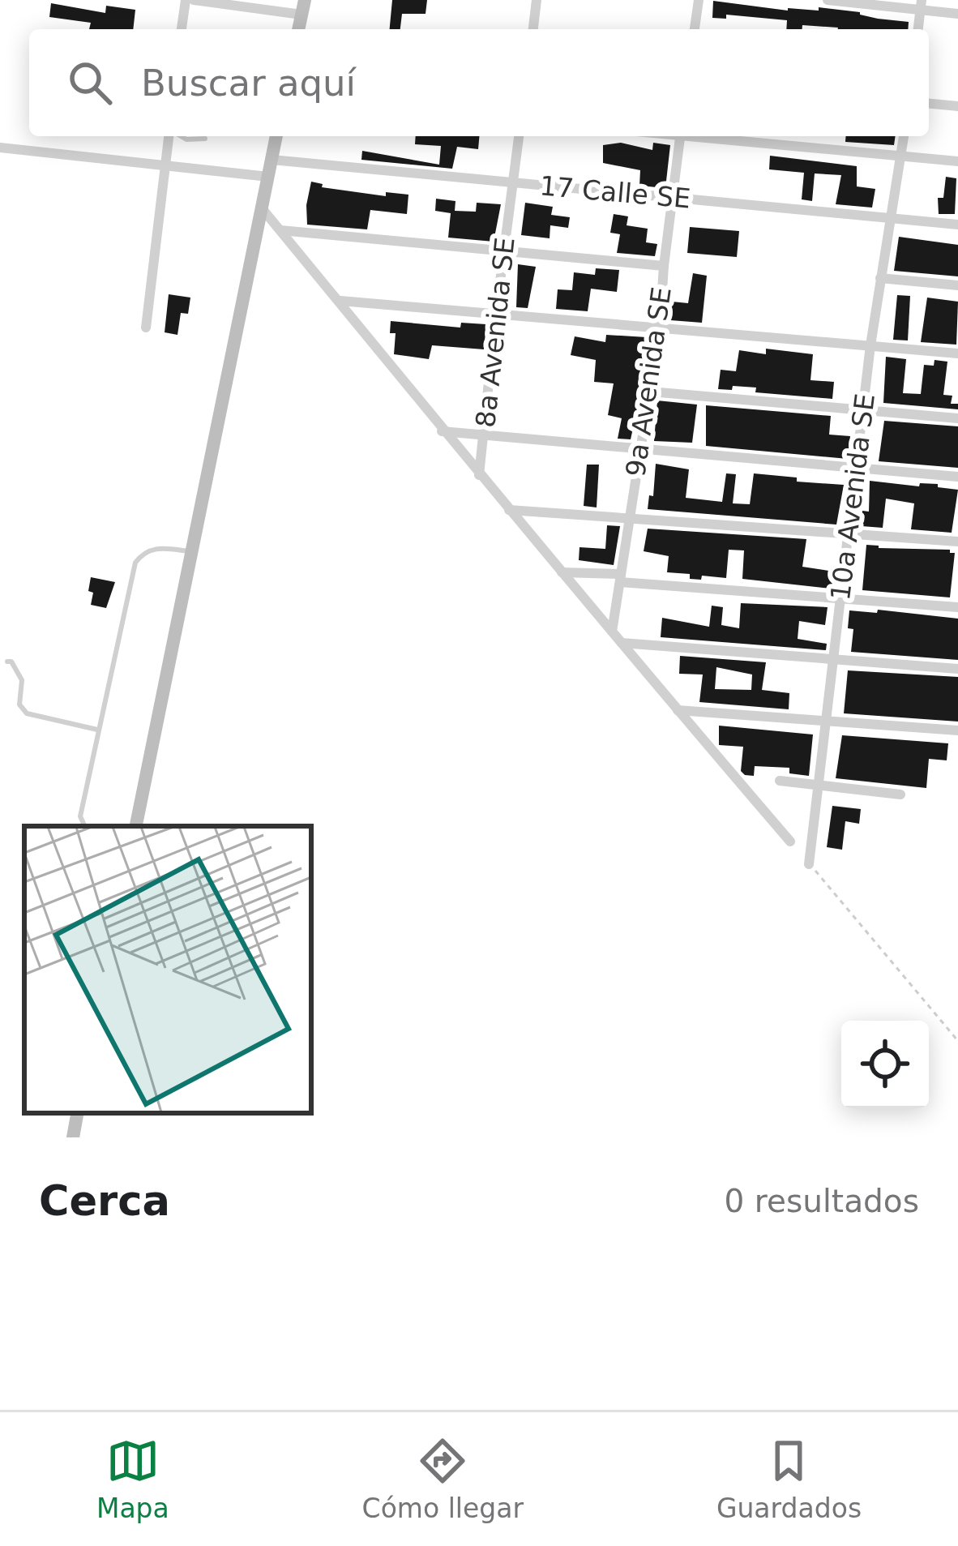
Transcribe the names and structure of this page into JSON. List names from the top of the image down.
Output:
{
  "streets": {
    "street": [
      "17 Calle SE",
      "8a Avenida SE",
      "9a Avenida SE",
      "10a Avenida SE"
    ]
  },
  "crossings": [
    ["17 Calle SE", "8a Avenida SE"],
    ["17 Calle SE", "9a Avenida SE"],
    ["17 Calle SE", "10a Avenida SE"]
  ],
  "page": {
    "search": "Buscar aquí",
    "heading": ["Cerca", "0 resultados"],
    "nav": ["Mapa", "Cómo llegar", "Guardados"]
  }
}
